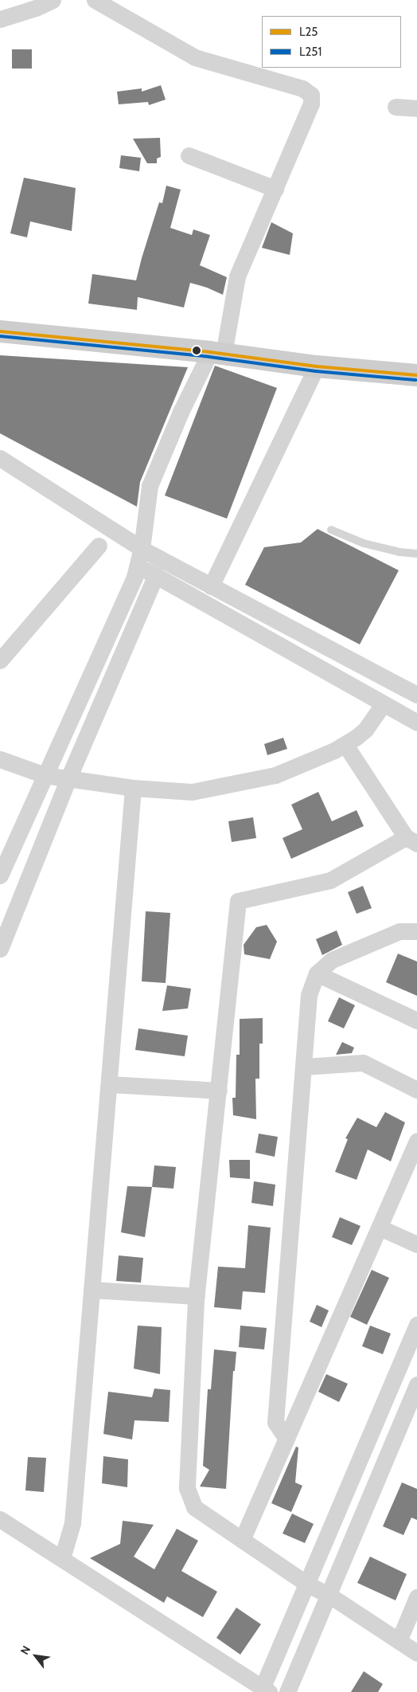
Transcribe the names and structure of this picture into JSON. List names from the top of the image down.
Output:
{
  "lines": ["transit line L25", "transit line L251"],
  "legend": ["L25", "L251"],
  "north": "top left"
}
